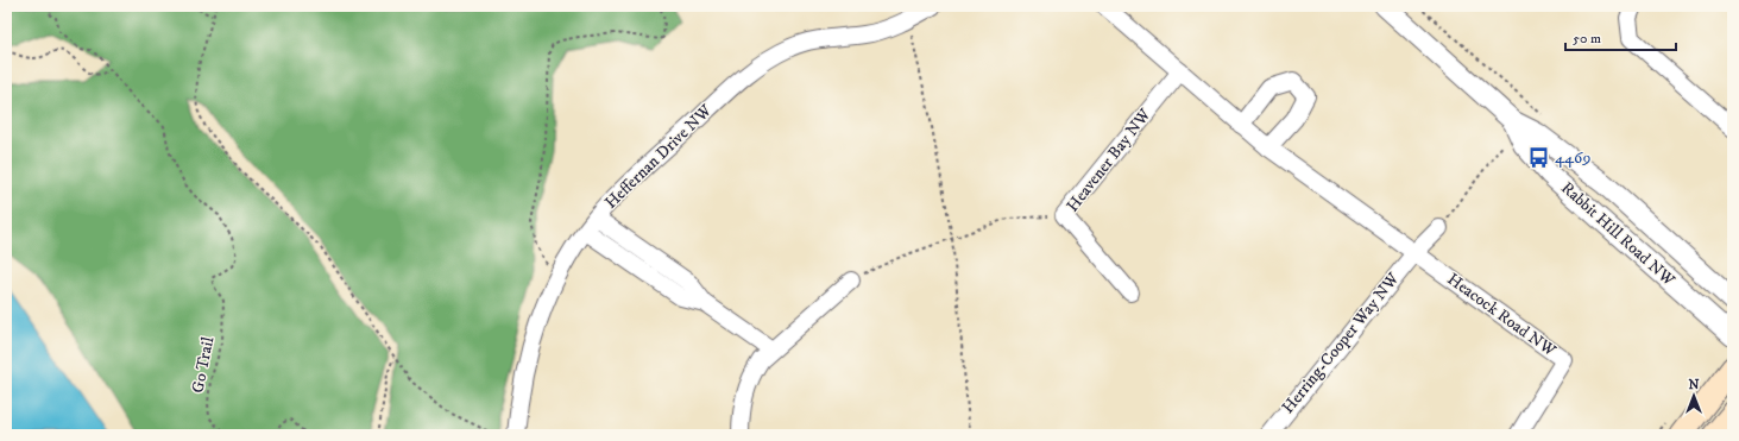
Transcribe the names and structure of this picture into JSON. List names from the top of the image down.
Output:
{
  "streets": {
    "street": [
      "Heffernan Drive NW",
      "Heavener Bay NW",
      "Rabbit Hill Road NW",
      "Heacock Road NW",
      "Herring-Cooper Way NW"
    ],
    "path": ["Go Trail"]
  },
  "crossings": [
    ["Heavener Bay NW", "Heacock Road NW"],
    ["Heacock Road NW", "Herring-Cooper Way NW"]
  ],
  "places": {
    "bus stop": ["4469"]
  },
  "scale_bar": "50 m",
  "north": "top"
}
